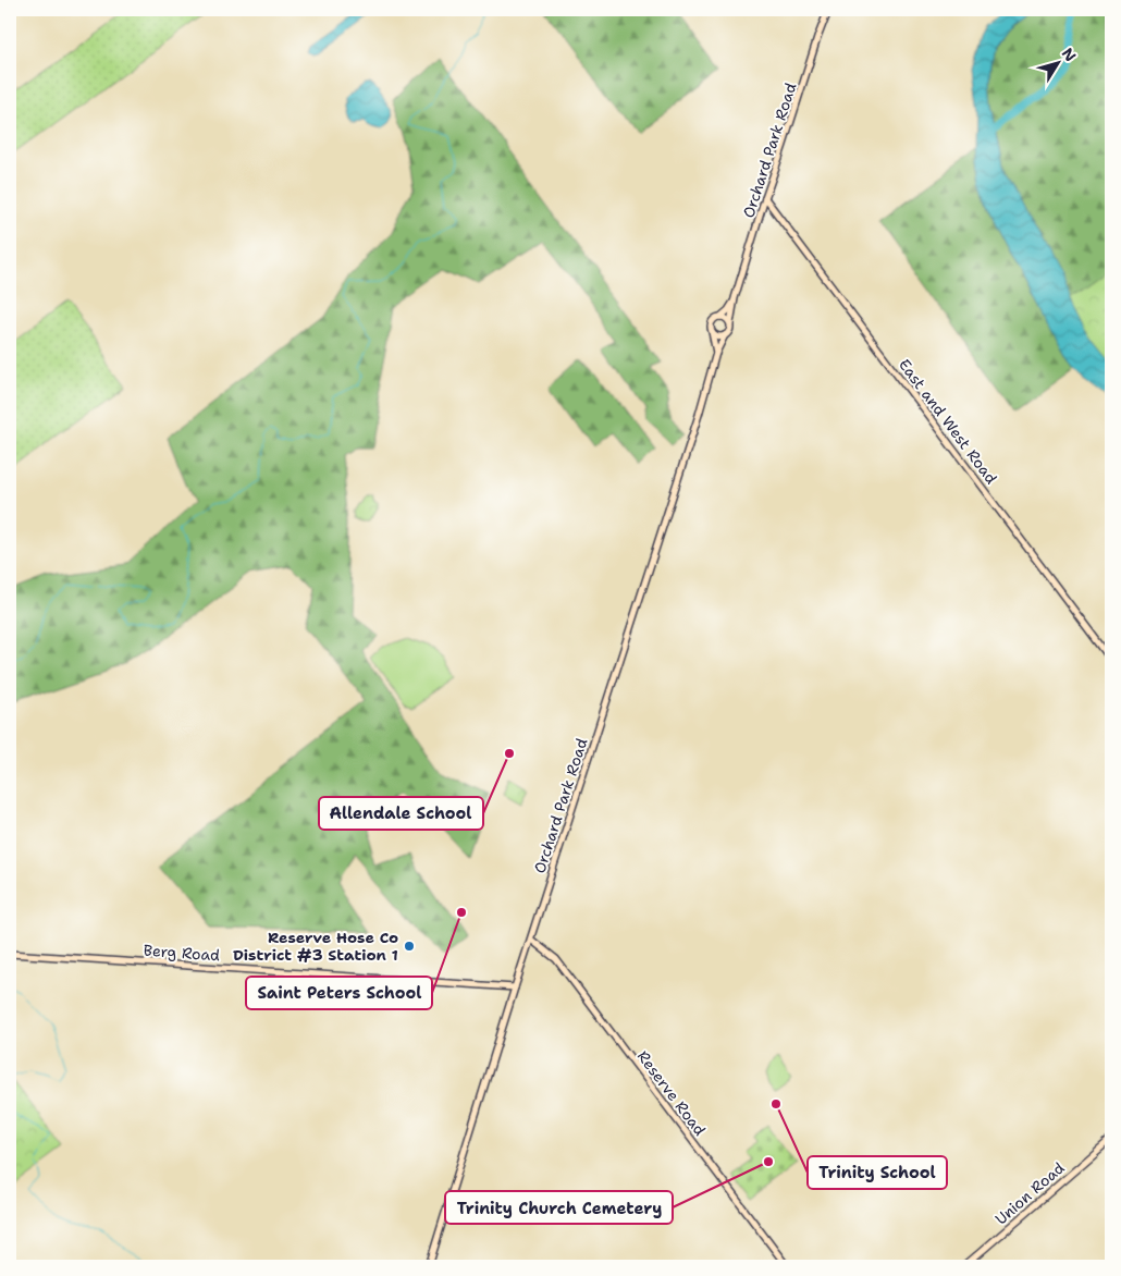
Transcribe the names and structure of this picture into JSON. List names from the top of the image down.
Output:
{
  "streets": {
    "main road": [
      "Orchard Park Road",
      "East and West Road",
      "Berg Road",
      "Reserve Road",
      "Union Road"
    ]
  },
  "crossings": [
    ["Orchard Park Road", "East and West Road"],
    ["Orchard Park Road", "Berg Road"],
    ["Orchard Park Road", "Reserve Road"]
  ],
  "places": [
    "Allendale School",
    "Saint Peters School",
    "Reserve Hose Co District #3 Station 1",
    "Trinity School",
    "Trinity Church Cemetery"
  ],
  "north": "top right"
}
